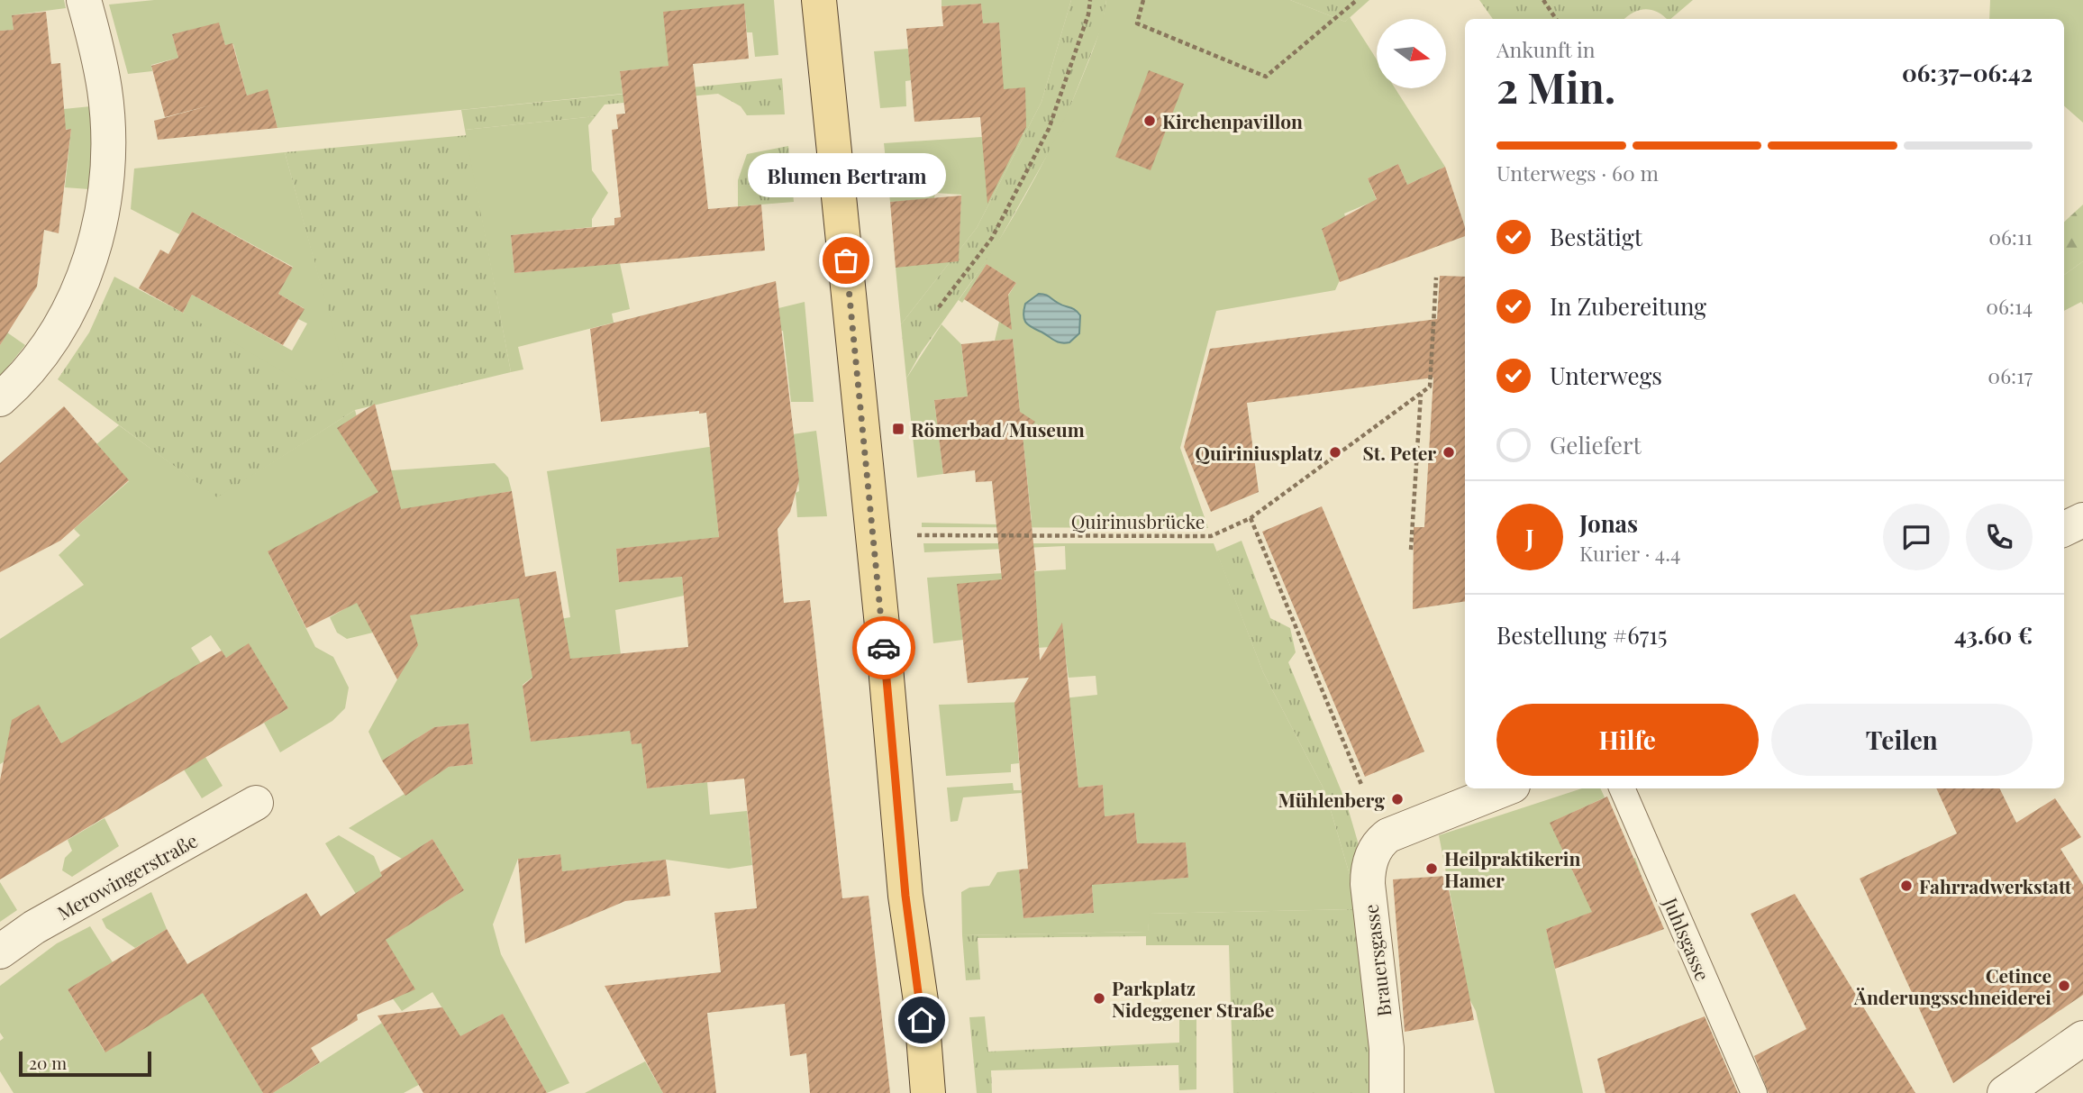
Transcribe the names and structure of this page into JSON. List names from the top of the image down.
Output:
{
  "streets": {
    "street": ["Merowingerstraße", "Brauersgasse"],
    "lane": ["Juhlsgasse"],
    "path": ["Quirinusbrücke"]
  },
  "places": {
    "other": [
      "Kirchenpavillon",
      "Blumen Bertram",
      "Quiriniusplatz",
      "St. Peter",
      "Mühlenberg",
      "Heilpraktikerin Hamer",
      "Fahrradwerkstatt",
      "Cetince Änderungsschneiderei",
      "Parkplatz Nideggener Straße"
    ],
    "transit": ["Römerbad/Museum"]
  },
  "scale_bar": "20 m",
  "north": "right",
  "page": {
    "heading": ["2 Min.", "Ankunft in", "06:37–06:42"],
    "panel": [
      "Jonas",
      "Kurier · 4.4",
      "Bestellung #6715",
      "43.60 €"
    ],
    "bar": "Unterwegs · 60 m",
    "bubble": "Blumen Bertram",
    "list": [
      ["Bestätigt", "06:11"],
      ["In Zubereitung", "06:14"],
      ["Unterwegs", "06:17"],
      "Geliefert"
    ],
    "round": "J",
    "buttons": ["Hilfe", "Teilen"],
    "scale": "20 m"
  }
}
